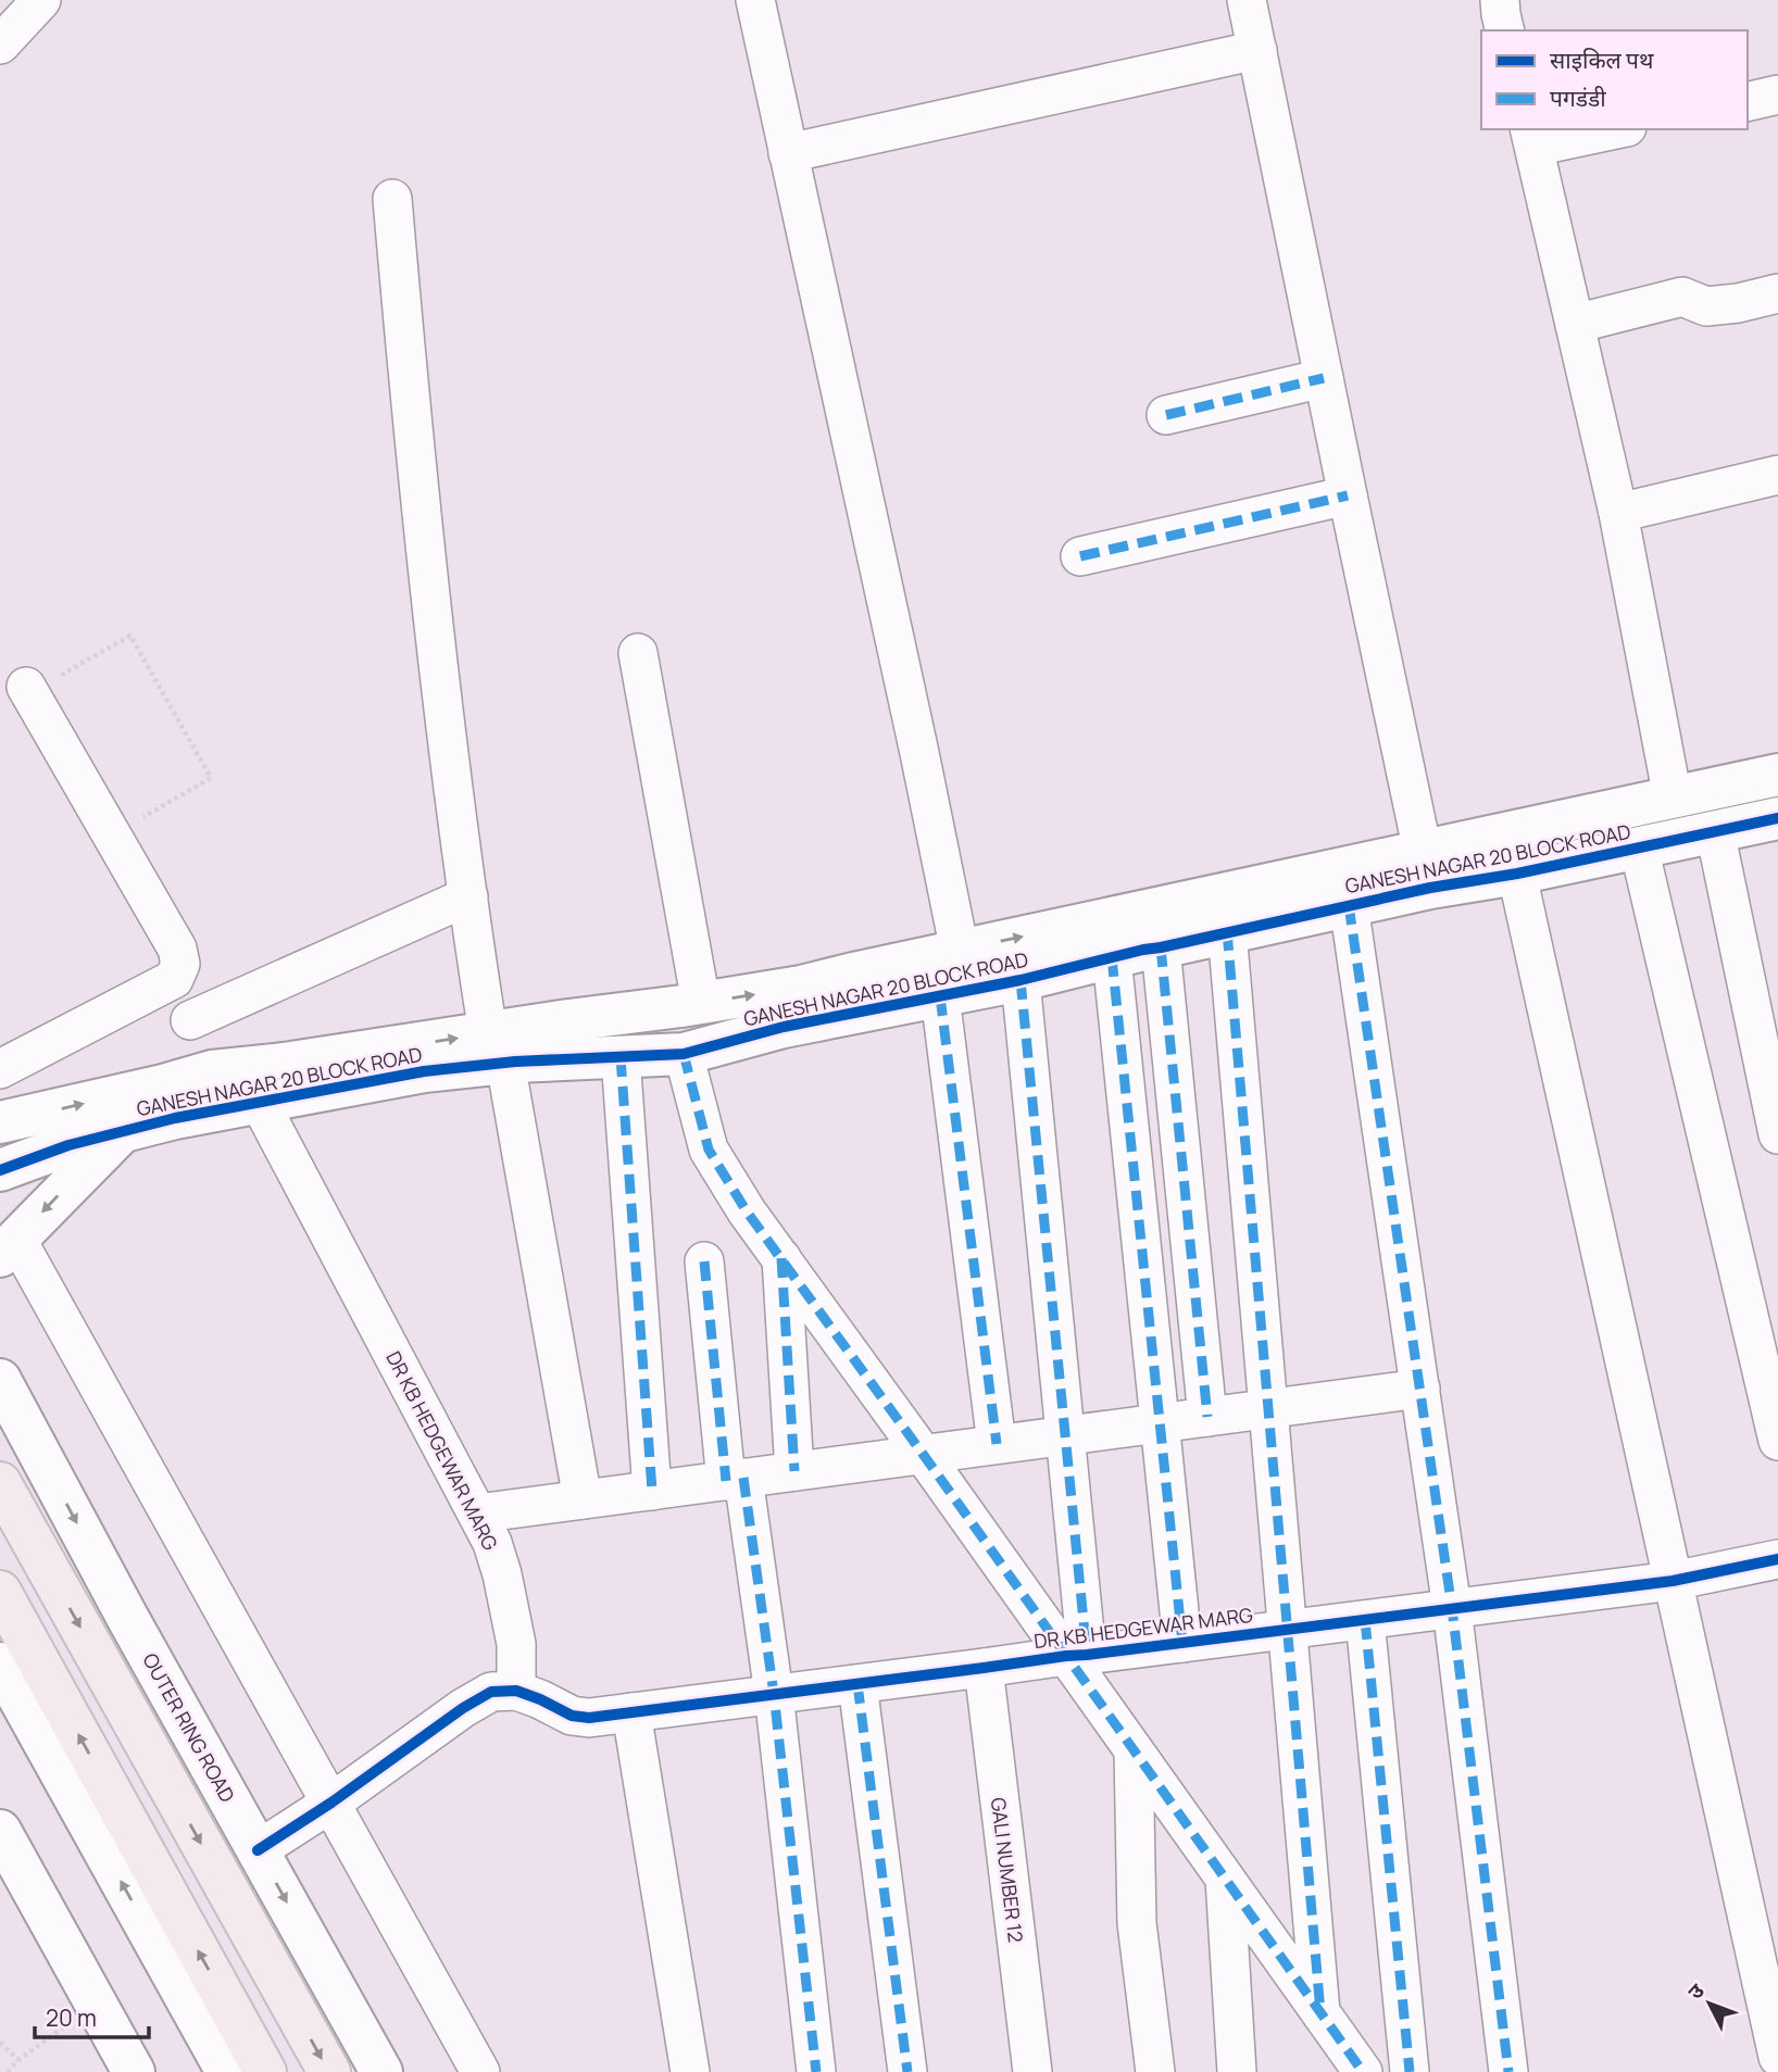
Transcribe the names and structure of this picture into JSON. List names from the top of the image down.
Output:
{
  "streets": {
    "street": [
      "GANESH NAGAR 20 BLOCK ROAD",
      "DR KB HEDGEWAR MARG",
      "OUTER RING ROAD",
      "GALI NUMBER 12"
    ]
  },
  "crossings": [
    ["GANESH NAGAR 20 BLOCK ROAD", "DR KB HEDGEWAR MARG"],
    ["DR KB HEDGEWAR MARG", "GALI NUMBER 12"]
  ],
  "legend": ["साइकिल पथ", "पगडंडी"],
  "scale_bar": "20 m",
  "north": "top left"
}
